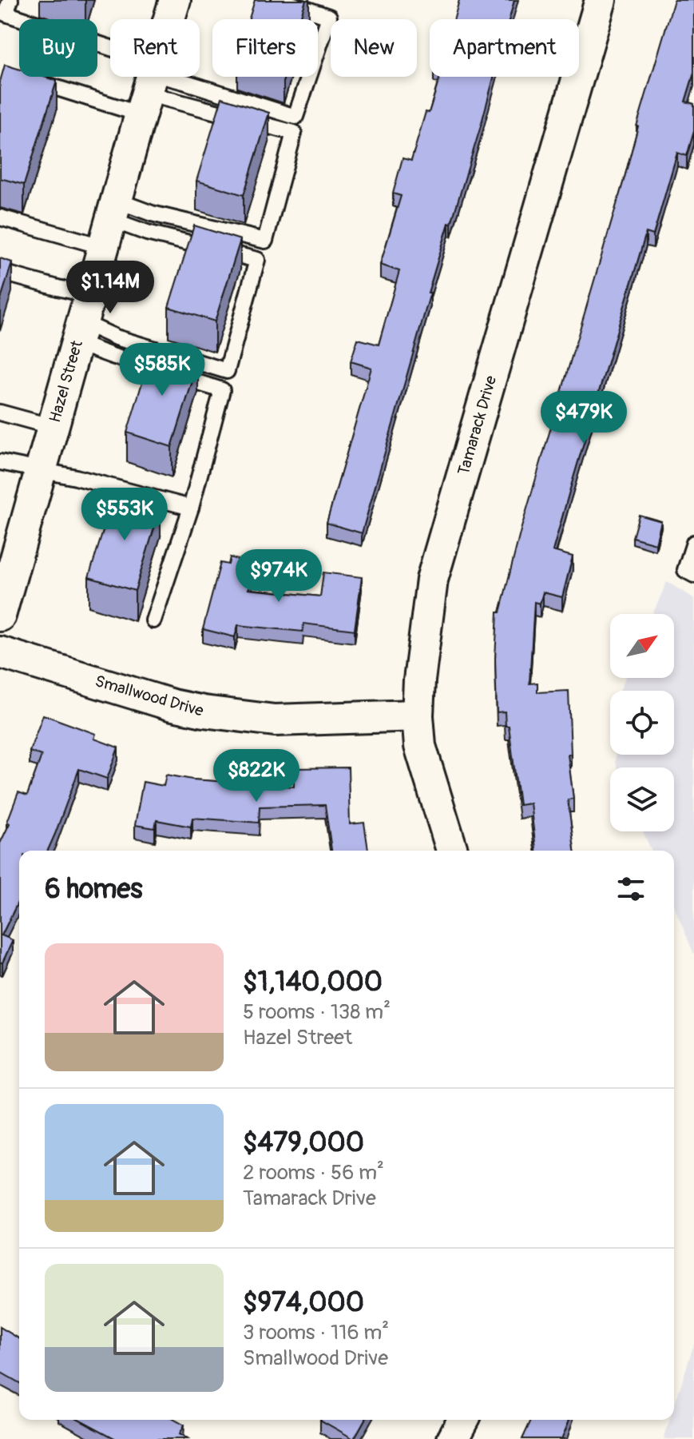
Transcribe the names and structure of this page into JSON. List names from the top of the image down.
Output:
{
  "streets": {
    "street": ["Hazel Street", "Tamarack Drive", "Smallwood Drive"]
  },
  "crossings": [
    ["Tamarack Drive", "Smallwood Drive"]
  ],
  "north": "top right",
  "page": {
    "chip": [
      "Buy",
      "Rent",
      "Filters",
      "New",
      "Apartment"
    ],
    "price": [
      "$1.14M",
      "$585K",
      "$479K",
      "$553K",
      "$974K",
      "$822K"
    ],
    "heading": "6 homes",
    "list": [
      {
        "name": "$1,140,000",
        "note": "5 rooms · 138 m² · Hazel Street"
      },
      {
        "name": "$479,000",
        "note": "2 rooms · 56 m² · Tamarack Drive"
      },
      {
        "name": "$974,000",
        "note": "3 rooms · 116 m² · Smallwood Drive"
      }
    ]
  }
}
